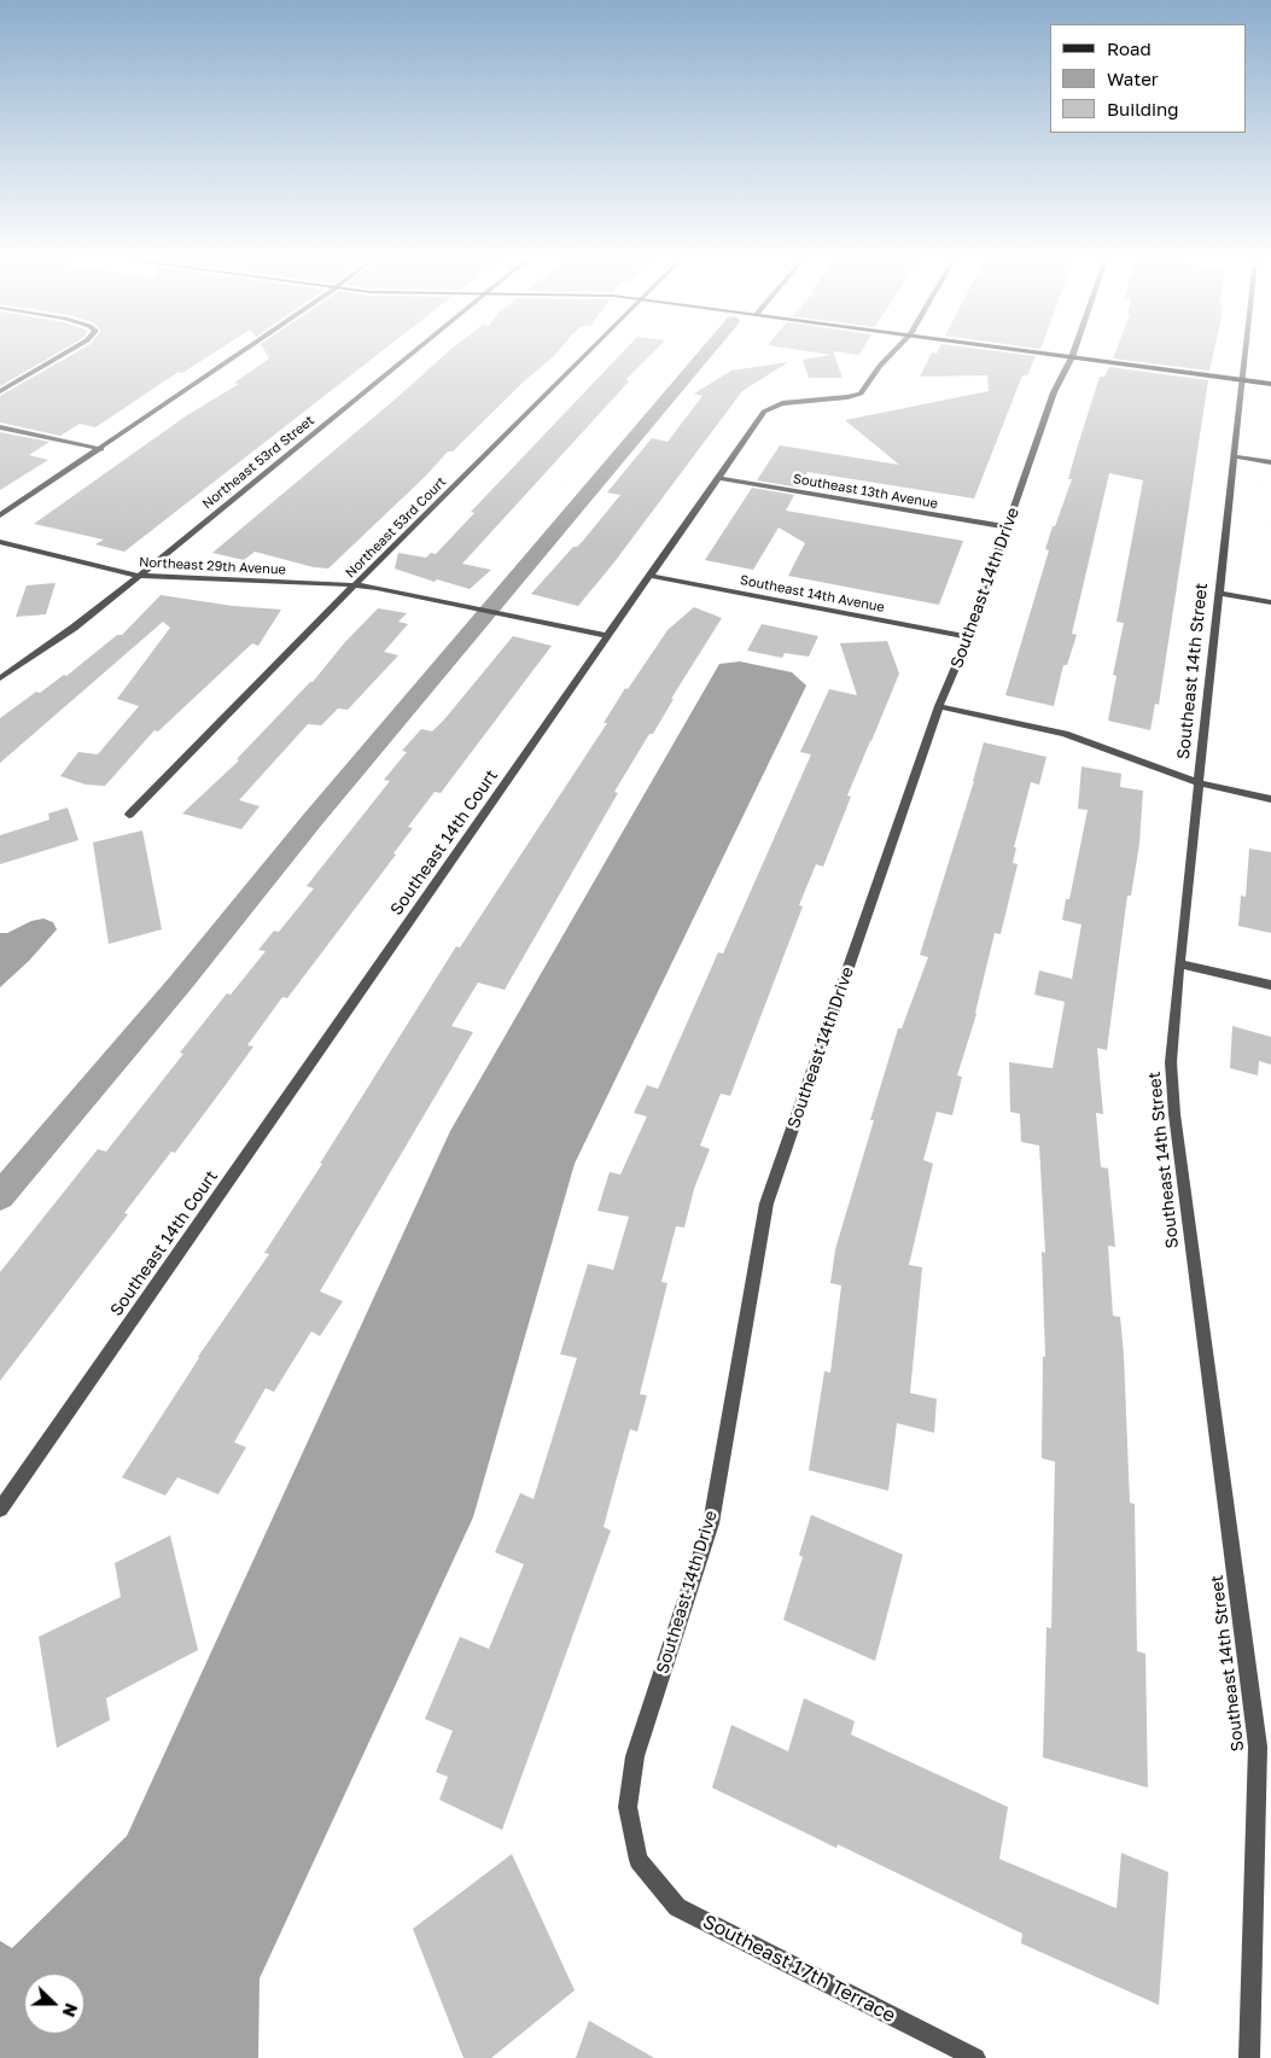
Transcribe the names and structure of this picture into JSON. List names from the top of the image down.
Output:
{
  "streets": {
    "street": [
      "Northeast 53rd Street",
      "Southeast 13th Avenue",
      "Northeast 53rd Court",
      "Northeast 29th Avenue",
      "Southeast 14th Drive",
      "Southeast 14th Avenue",
      "Southeast 14th Street",
      "Southeast 14th Court",
      "Southeast 17th Terrace"
    ]
  },
  "crossings": [
    ["Northeast 53rd Street", "Northeast 29th Avenue"],
    ["Southeast 13th Avenue", "Southeast 14th Drive"],
    ["Southeast 13th Avenue", "Southeast 14th Court"],
    ["Northeast 53rd Court", "Northeast 29th Avenue"],
    ["Southeast 14th Drive", "Southeast 14th Avenue"],
    ["Southeast 14th Drive", "Southeast 17th Terrace"],
    ["Southeast 14th Avenue", "Southeast 14th Court"]
  ],
  "legend": ["Road", "Water", "Building"],
  "north": "right"
}
